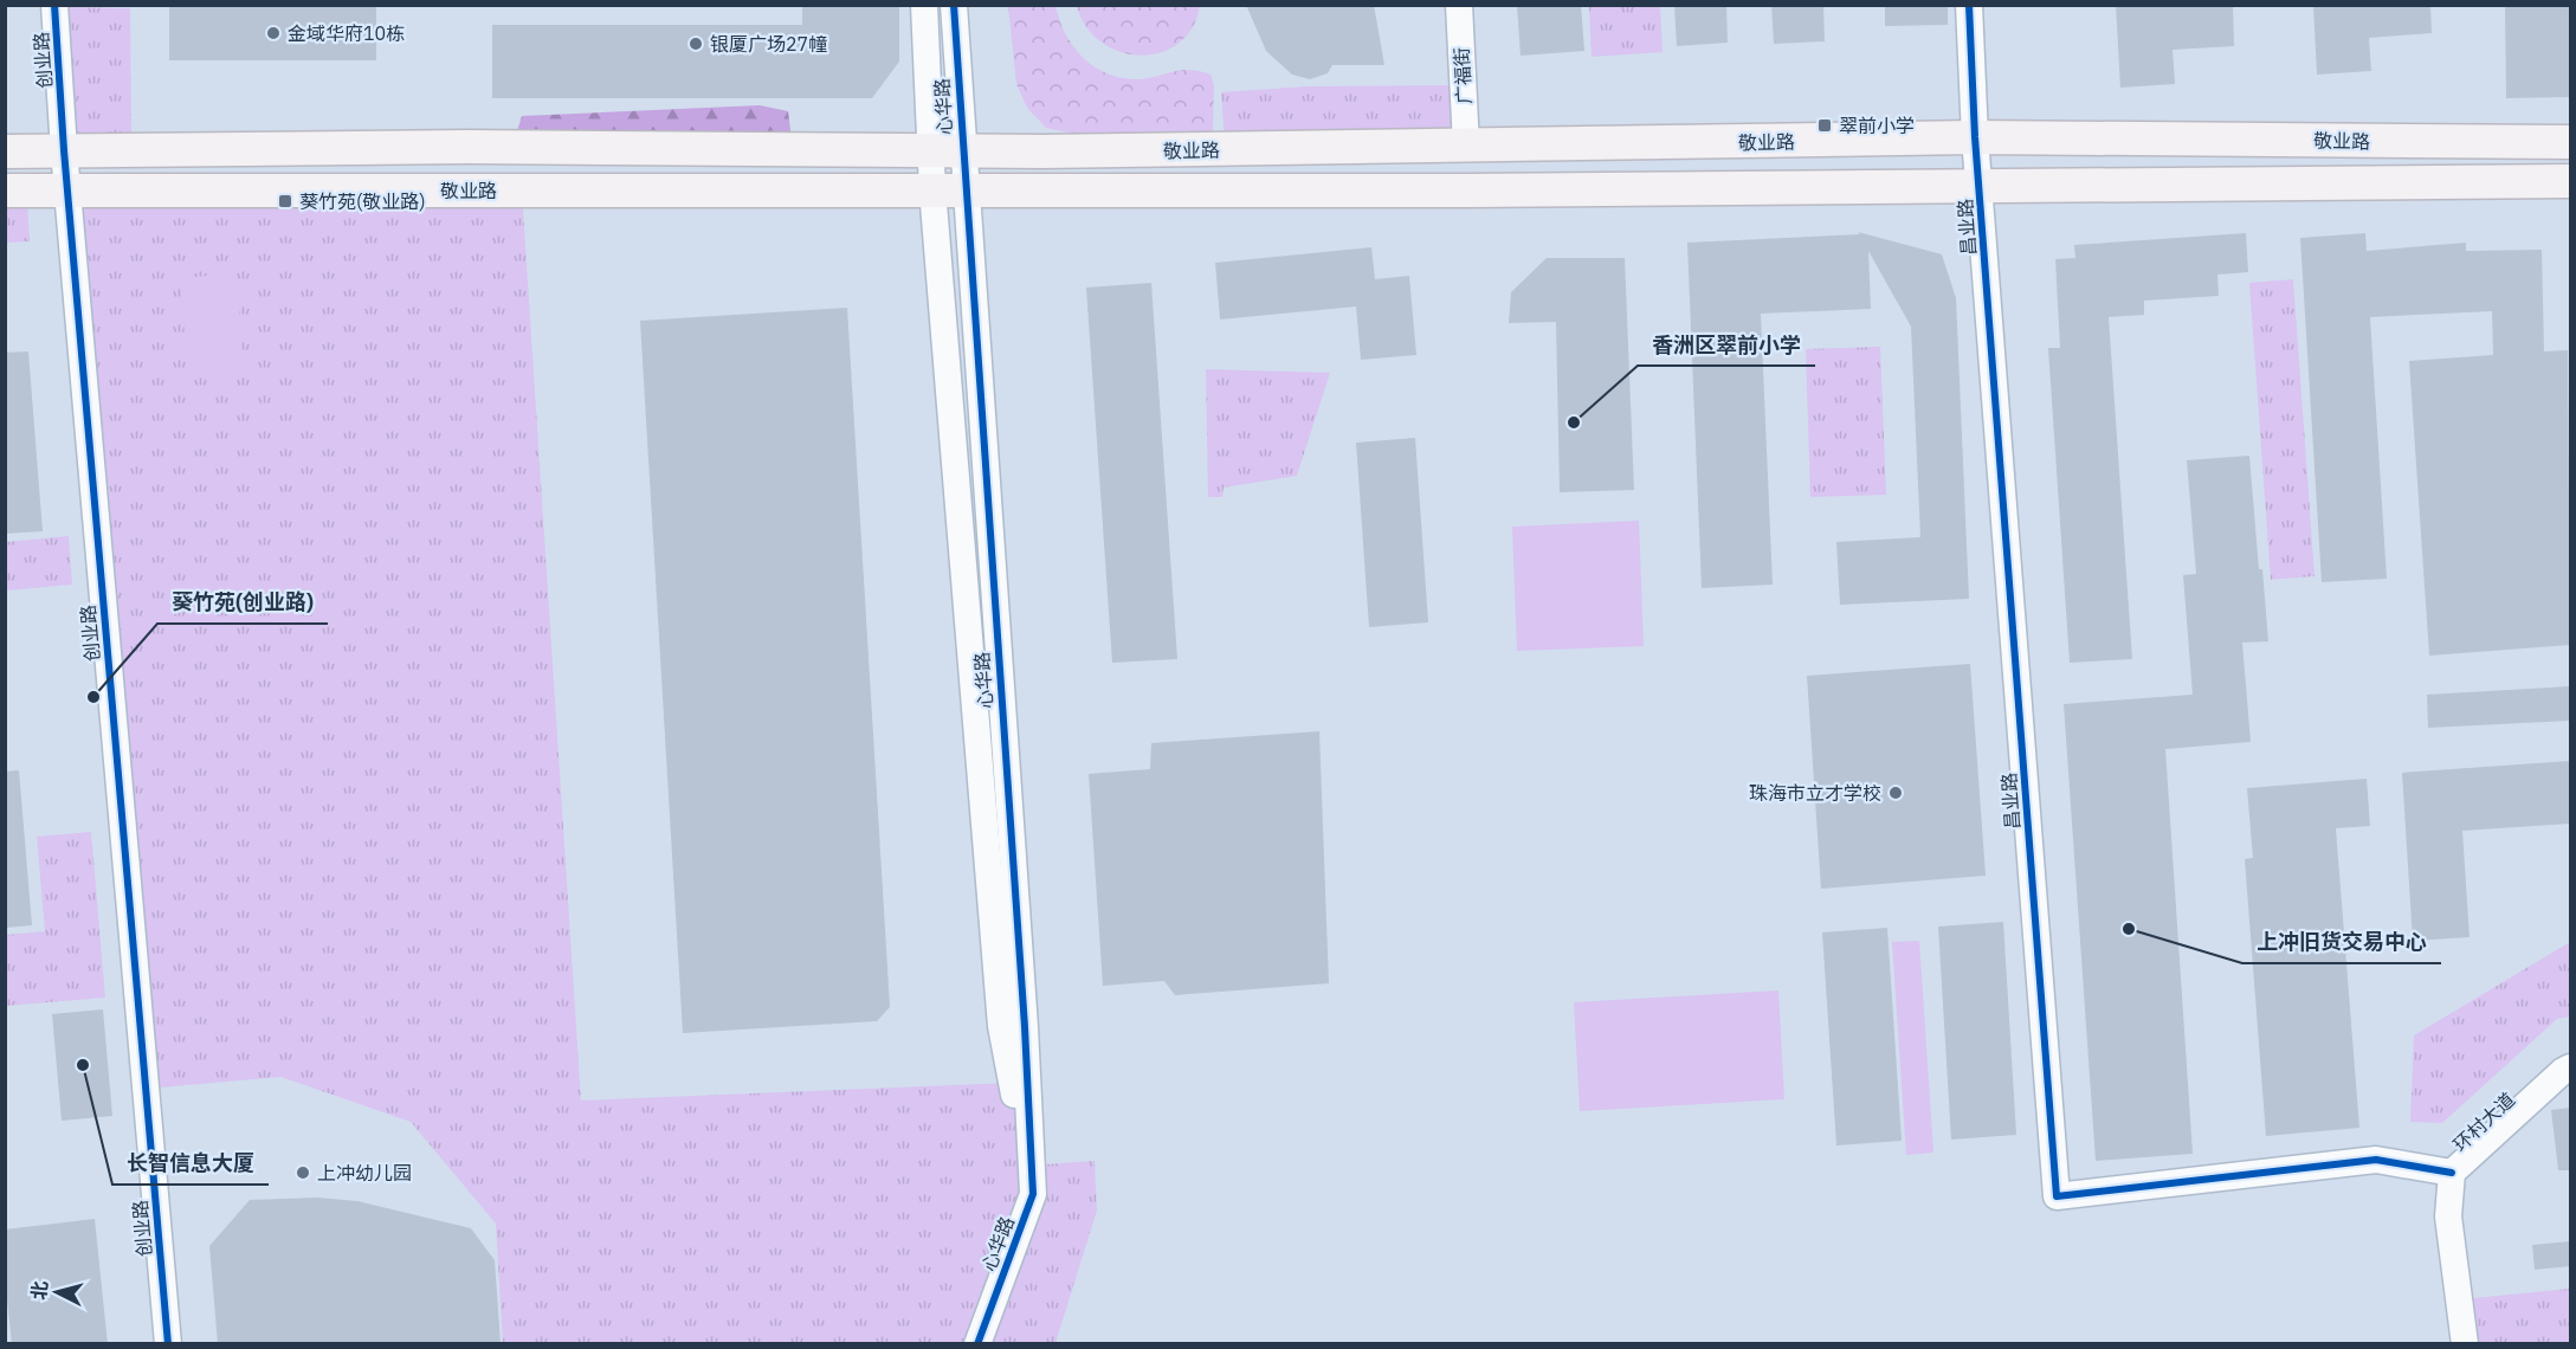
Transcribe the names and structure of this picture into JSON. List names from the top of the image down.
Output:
{
  "streets": {
    "main road": ["敬业路"],
    "street": [
      "创业路",
      "广福街",
      "心华路",
      "昌业路",
      "环村大道"
    ]
  },
  "crossings": [
    ["创业路", "敬业路"],
    ["广福街", "敬业路"],
    ["心华路", "敬业路"],
    ["敬业路", "昌业路"],
    ["昌业路", "环村大道"]
  ],
  "places": {
    "other": [
      "金域华府10栋",
      "银厦广场27幢",
      "香洲区翠前小学",
      "葵竹苑(创业路)",
      "珠海市立才学校",
      "上冲旧货交易中心",
      "长智信息大厦",
      "上冲幼儿园"
    ],
    "transit": ["翠前小学", "葵竹苑(敬业路)"]
  },
  "north": "left"
}
